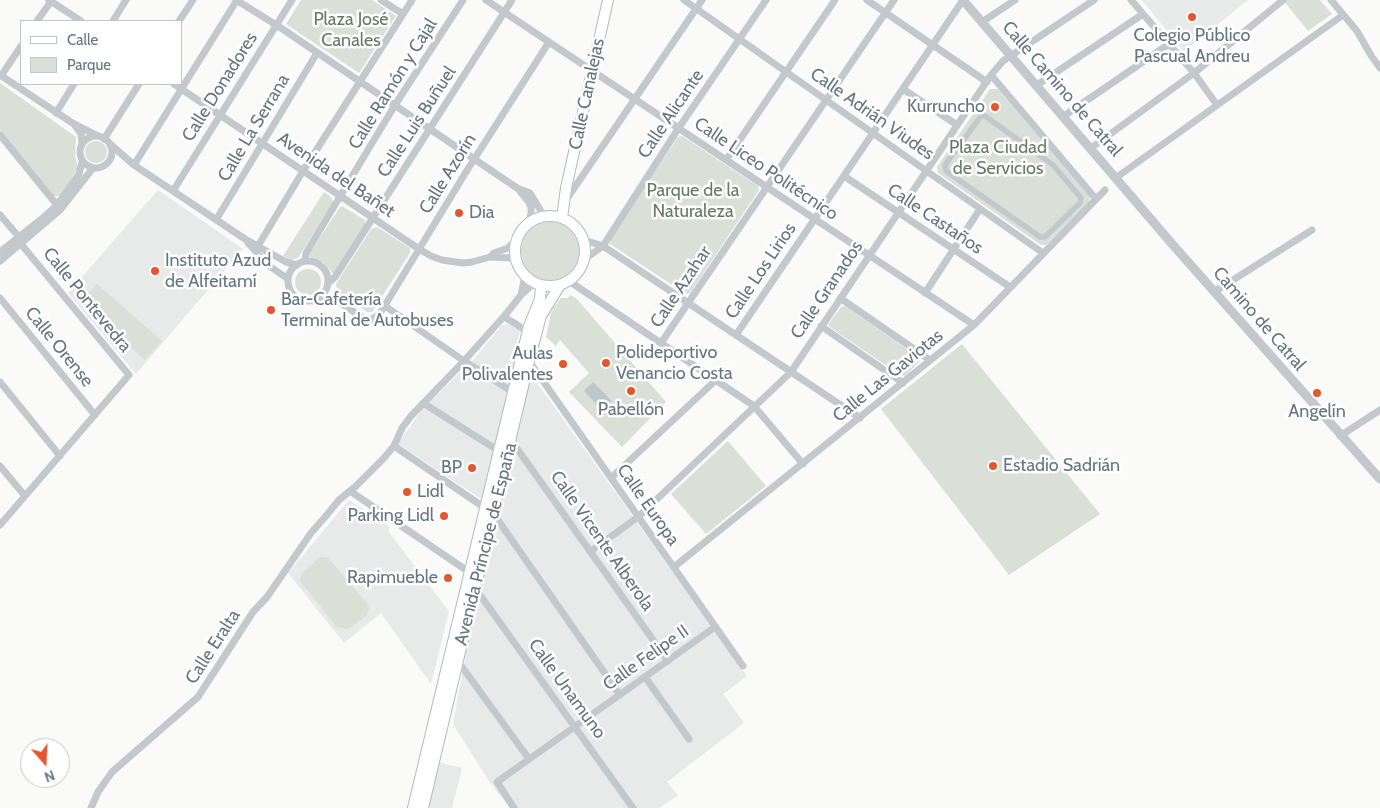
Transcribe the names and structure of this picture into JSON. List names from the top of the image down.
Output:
{
  "streets": {
    "main road": ["Calle Canalejas", "Avenida Príncipe de España"],
    "street": [
      "Calle Ramón y Cajal",
      "Calle Donadores",
      "Calle Camino de Catral",
      "Calle Alicante",
      "Calle Adrián Viudes",
      "Calle Luis Buñuel",
      "Calle La Serrana",
      "Calle Liceo Politécnico",
      "Calle Azorín",
      "Avenida del Bañet",
      "Calle Castaños",
      "Calle Los Lirios",
      "Calle Azahar",
      "Calle Granados",
      "Calle Pontevedra",
      "Camino de Catral",
      "Calle Orense",
      "Calle Las Gaviotas",
      "Calle Europa",
      "Calle Vicente Alberola",
      "Calle Eralta",
      "Calle Felipe II",
      "Calle Unamuno"
    ]
  },
  "crossings": [
    ["Calle Ramón y Cajal", "Calle Luis Buñuel"],
    ["Calle Ramón y Cajal", "Avenida del Bañet"],
    ["Calle Donadores", "Avenida del Bañet"],
    ["Calle Camino de Catral", "Calle Los Lirios"],
    ["Calle Camino de Catral", "Calle Granados"],
    ["Calle Camino de Catral", "Camino de Catral"],
    ["Calle Canalejas", "Calle Liceo Politécnico"],
    ["Calle Canalejas", "Avenida del Bañet"],
    ["Calle Canalejas", "Avenida Príncipe de España"],
    ["Calle Alicante", "Calle Adrián Viudes"],
    ["Calle Alicante", "Calle Liceo Politécnico"],
    ["Calle Adrián Viudes", "Calle Los Lirios"],
    ["Calle Adrián Viudes", "Calle Azahar"],
    ["Calle Adrián Viudes", "Calle Granados"],
    ["Calle Adrián Viudes", "Calle Las Gaviotas"],
    ["Calle Luis Buñuel", "Calle Liceo Politécnico"],
    ["Calle Luis Buñuel", "Avenida del Bañet"],
    ["Calle La Serrana", "Avenida del Bañet"],
    ["Calle Liceo Politécnico", "Calle Azorín"],
    ["Calle Liceo Politécnico", "Calle Los Lirios"],
    ["Calle Liceo Politécnico", "Calle Azahar"],
    ["Calle Liceo Politécnico", "Calle Granados"],
    ["Calle Liceo Politécnico", "Calle Las Gaviotas"],
    ["Calle Azorín", "Avenida del Bañet"],
    ["Avenida del Bañet", "Avenida Príncipe de España"],
    ["Calle Castaños", "Calle Los Lirios"],
    ["Calle Castaños", "Calle Granados"],
    ["Calle Castaños", "Calle Las Gaviotas"],
    ["Calle Granados", "Calle Europa"],
    ["Calle Granados", "Calle Vicente Alberola"],
    ["Calle Pontevedra", "Calle Orense"],
    ["Calle Las Gaviotas", "Calle Europa"],
    ["Calle Europa", "Avenida Príncipe de España"],
    ["Calle Europa", "Calle Felipe II"],
    ["Calle Vicente Alberola", "Avenida Príncipe de España"],
    ["Calle Vicente Alberola", "Calle Felipe II"],
    ["Avenida Príncipe de España", "Calle Unamuno"],
    ["Calle Felipe II", "Calle Unamuno"]
  ],
  "parks": ["Plaza José Canales", "Plaza Ciudad de Servicios", "Parque de la Naturaleza"],
  "places": [
    "Colegio Público Pascual Andreu",
    "Kurruncho",
    "Dia",
    "Instituto Azud de Alfeitamí",
    "Bar-Cafetería Terminal de Autobuses",
    "Polideportivo Venancio Costa",
    "Aulas Polivalentes",
    "Pabellón",
    "Angelín",
    "Estadio Sadrián",
    "BP",
    "Lidl",
    "Parking Lidl",
    "Rapimueble"
  ],
  "legend": ["Calle", "Parque"],
  "north": "bottom"
}
